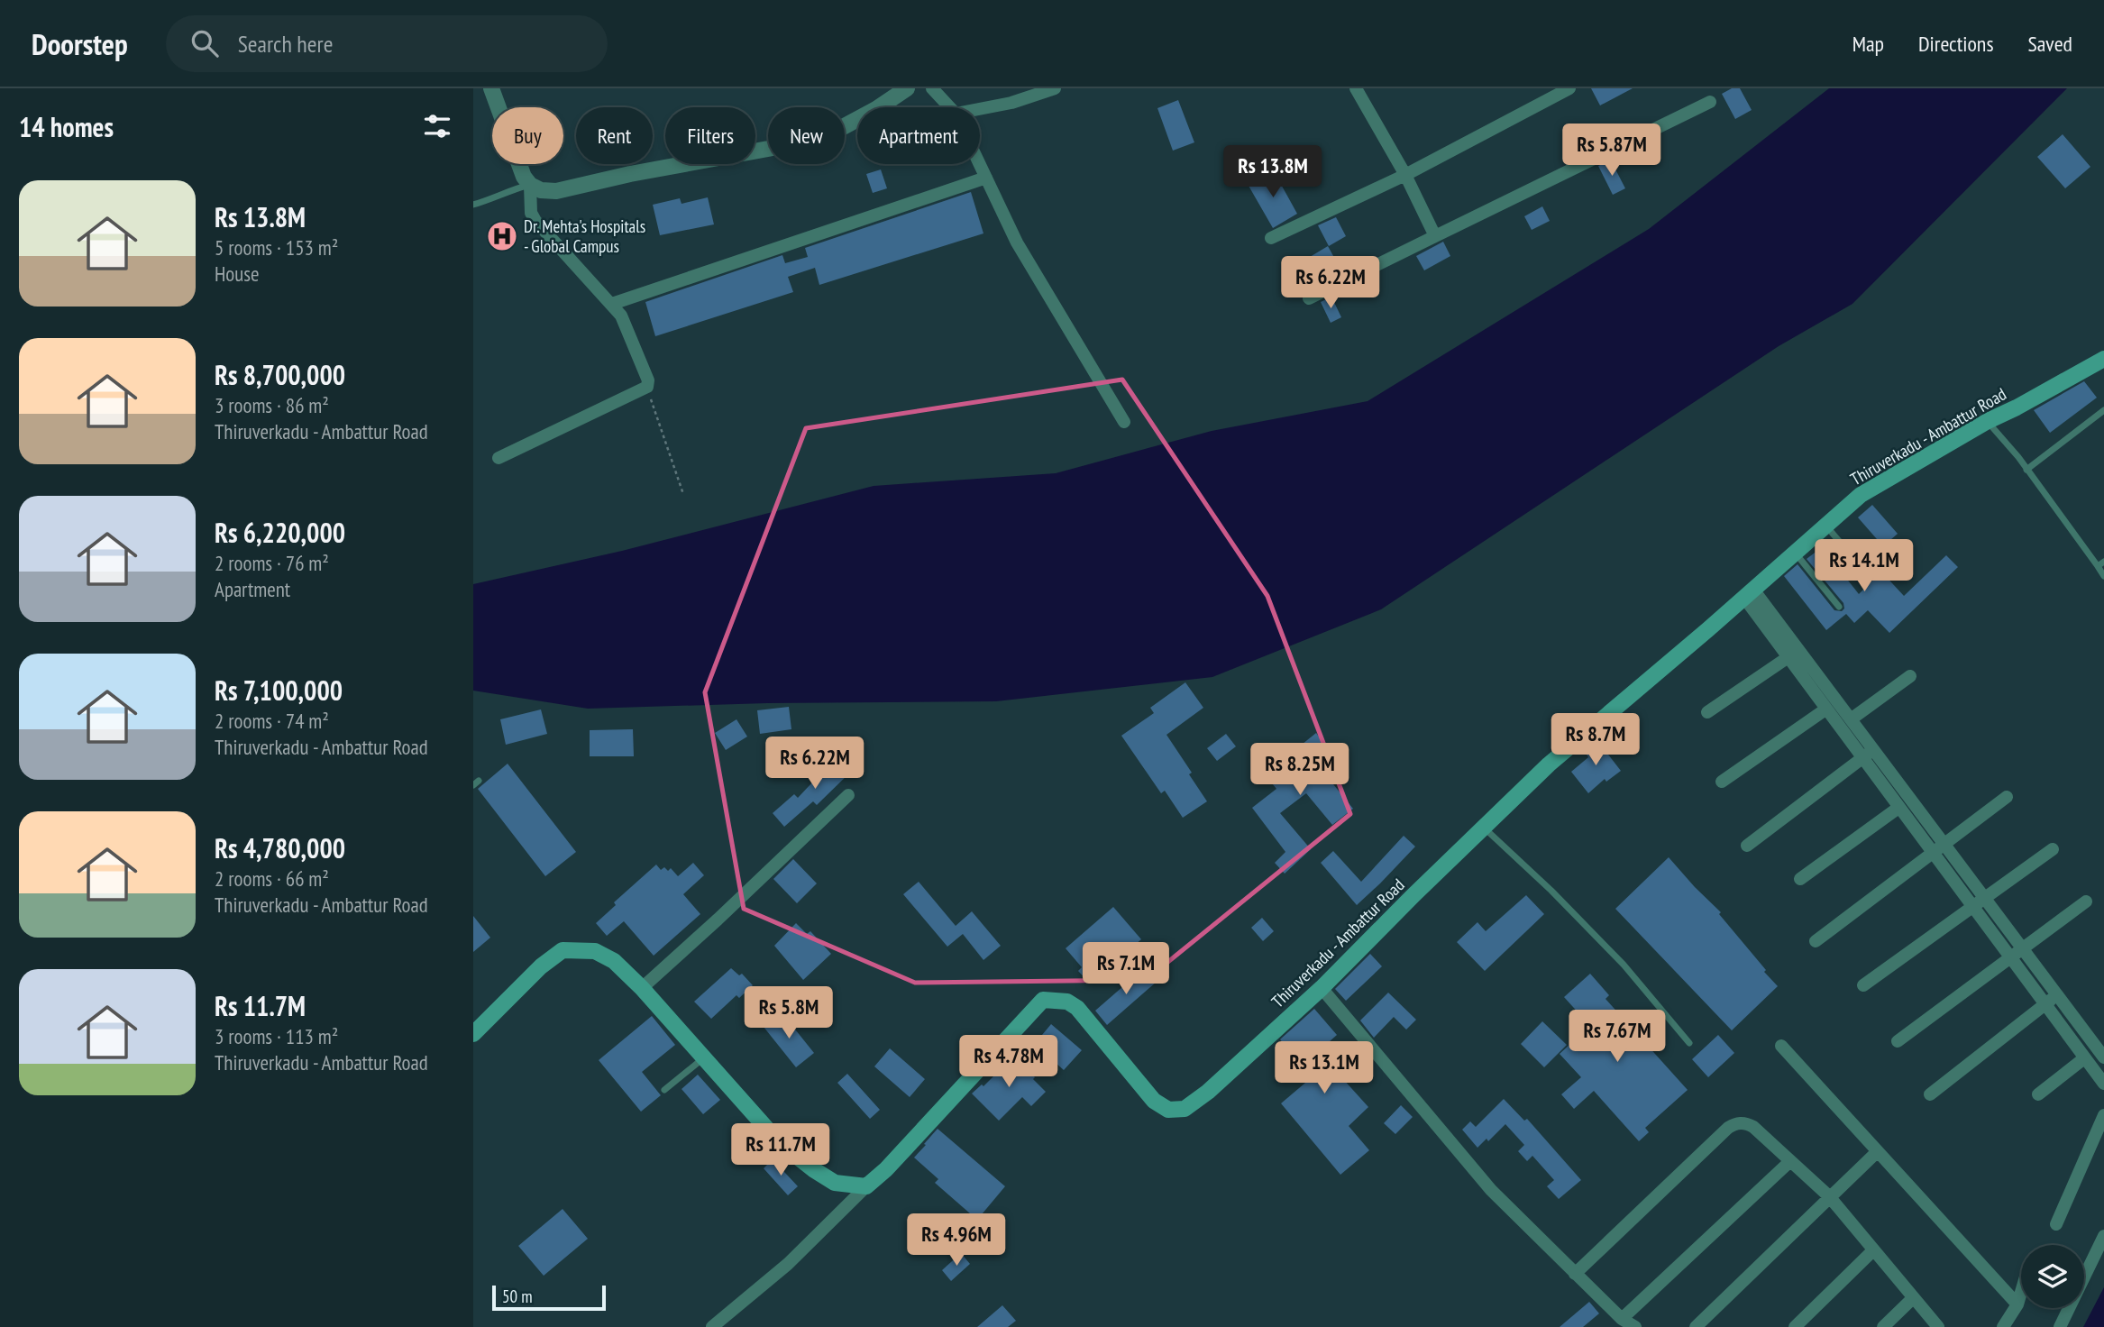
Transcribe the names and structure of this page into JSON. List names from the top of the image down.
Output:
{
  "streets": {
    "main road": ["Thiruverkadu - Ambattur Road"]
  },
  "places": {
    "hospital": ["Dr. Mehta's Hospitals - Global Campus"]
  },
  "scale_bar": "50 m",
  "page": {
    "header": "Doorstep",
    "search": "Search here",
    "nav": ["Map", "Directions", "Saved"],
    "heading": "14 homes",
    "chip": [
      "Buy",
      "Rent",
      "Filters",
      "New",
      "Apartment"
    ],
    "price": [
      "Rs 5.87M",
      "Rs 13.8M",
      "Rs 6.22M",
      "Rs 14.1M",
      "Rs 8.7M",
      "Rs 6.22M",
      "Rs 8.25M",
      "Rs 7.1M",
      "Rs 5.8M",
      "Rs 7.67M",
      "Rs 4.78M",
      "Rs 13.1M",
      "Rs 11.7M",
      "Rs 4.96M"
    ],
    "list": [
      {
        "name": "Rs 13.8M",
        "note": "5 rooms · 153 m² · House"
      },
      {
        "name": "Rs 8,700,000",
        "note": "3 rooms · 86 m² · Thiruverkadu - Ambattur Road"
      },
      {
        "name": "Rs 6,220,000",
        "note": "2 rooms · 76 m² · Apartment"
      },
      {
        "name": "Rs 7,100,000",
        "note": "2 rooms · 74 m² · Thiruverkadu - Ambattur Road"
      },
      {
        "name": "Rs 4,780,000",
        "note": "2 rooms · 66 m² · Thiruverkadu - Ambattur Road"
      },
      {
        "name": "Rs 11.7M",
        "note": "3 rooms · 113 m² · Thiruverkadu - Ambattur Road"
      }
    ],
    "scale": "50 m"
  }
}
